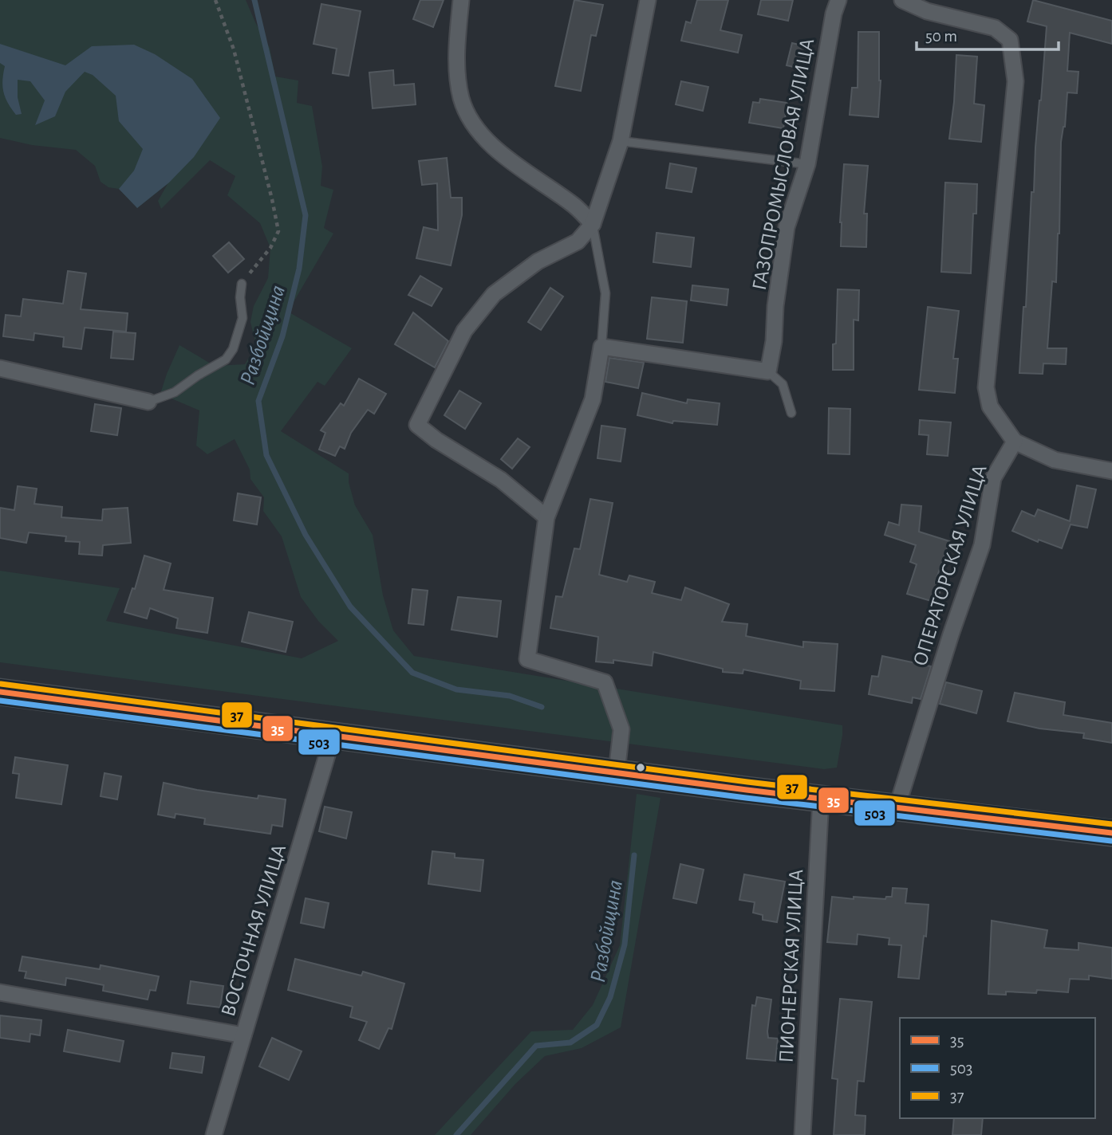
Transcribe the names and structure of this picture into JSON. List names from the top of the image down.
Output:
{
  "streets": {
    "street": [
      "ГАЗОПРОМЫСЛОВАЯ УЛИЦА",
      "ОПЕРАТОРСКАЯ УЛИЦА",
      "ВОСТОЧНАЯ УЛИЦА",
      "ПИОНЕРСКАЯ УЛИЦА"
    ]
  },
  "water": ["Разбойщина"],
  "lines": ["transit line 37", "transit line 35", "transit line 503"],
  "legend": ["35", "503", "37"],
  "scale_bar": "50 m"
}
